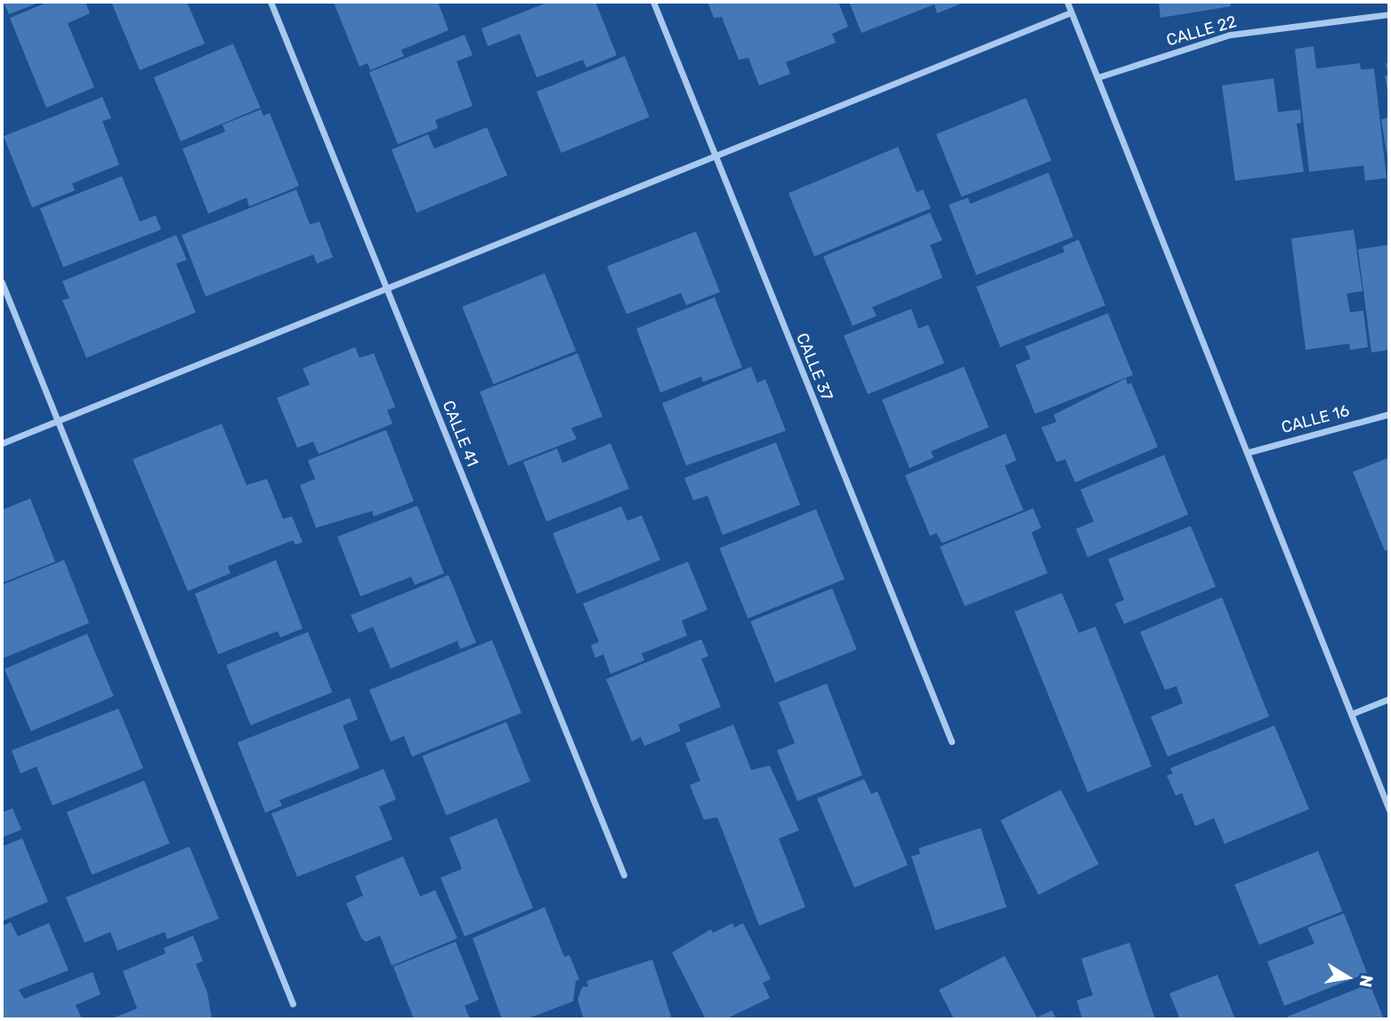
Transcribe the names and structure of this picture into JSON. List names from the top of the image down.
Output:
{
  "streets": {
    "street": [
      "CALLE 22",
      "CALLE 37",
      "CALLE 16",
      "CALLE 41"
    ]
  },
  "north": "right"
}
